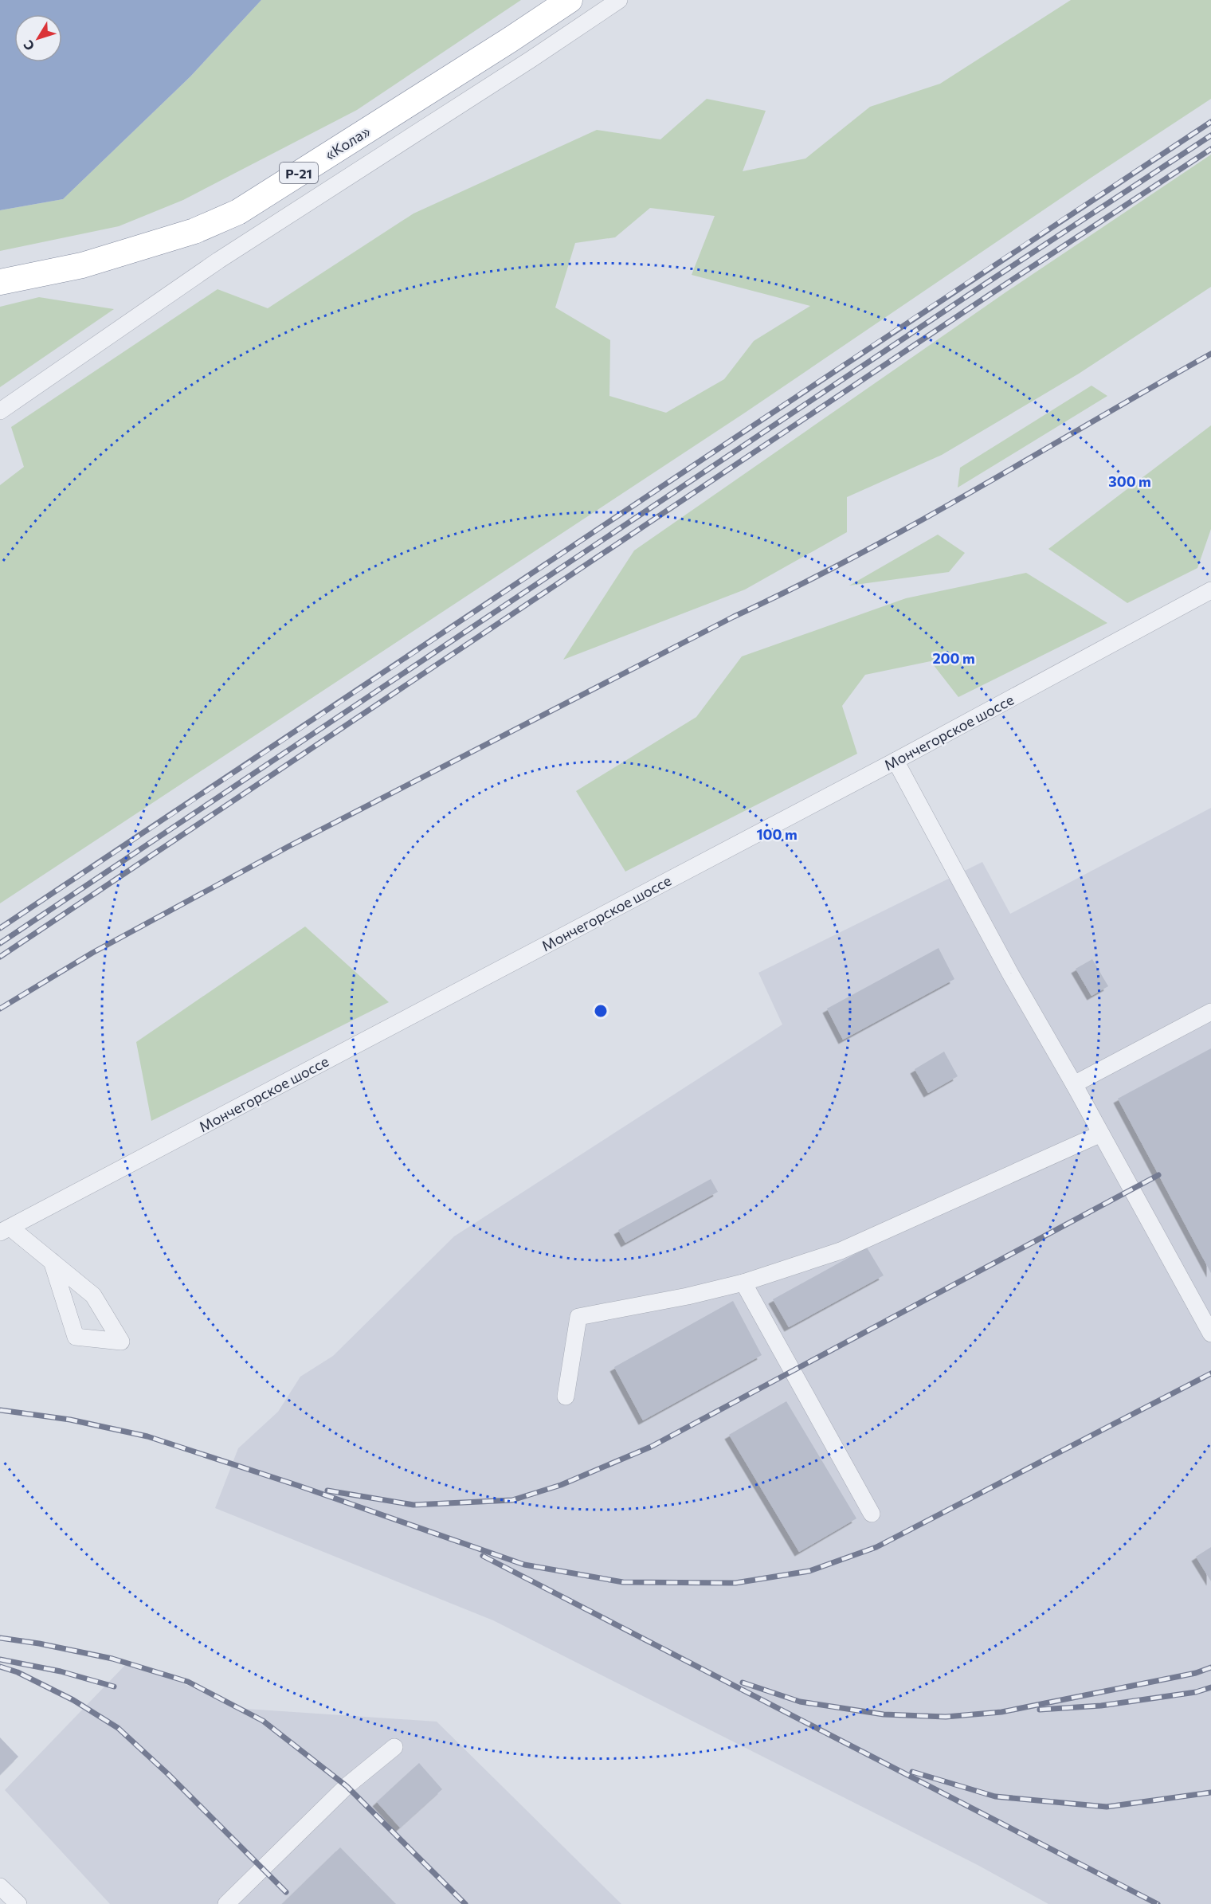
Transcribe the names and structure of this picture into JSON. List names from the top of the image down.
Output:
{
  "streets": {
    "highway": ["«Кола»", "Р-21"],
    "street": ["Мончегорское шоссе"]
  },
  "north": "bottom left",
  "rings": ["300 m", "200 m", "100 m"]
}
